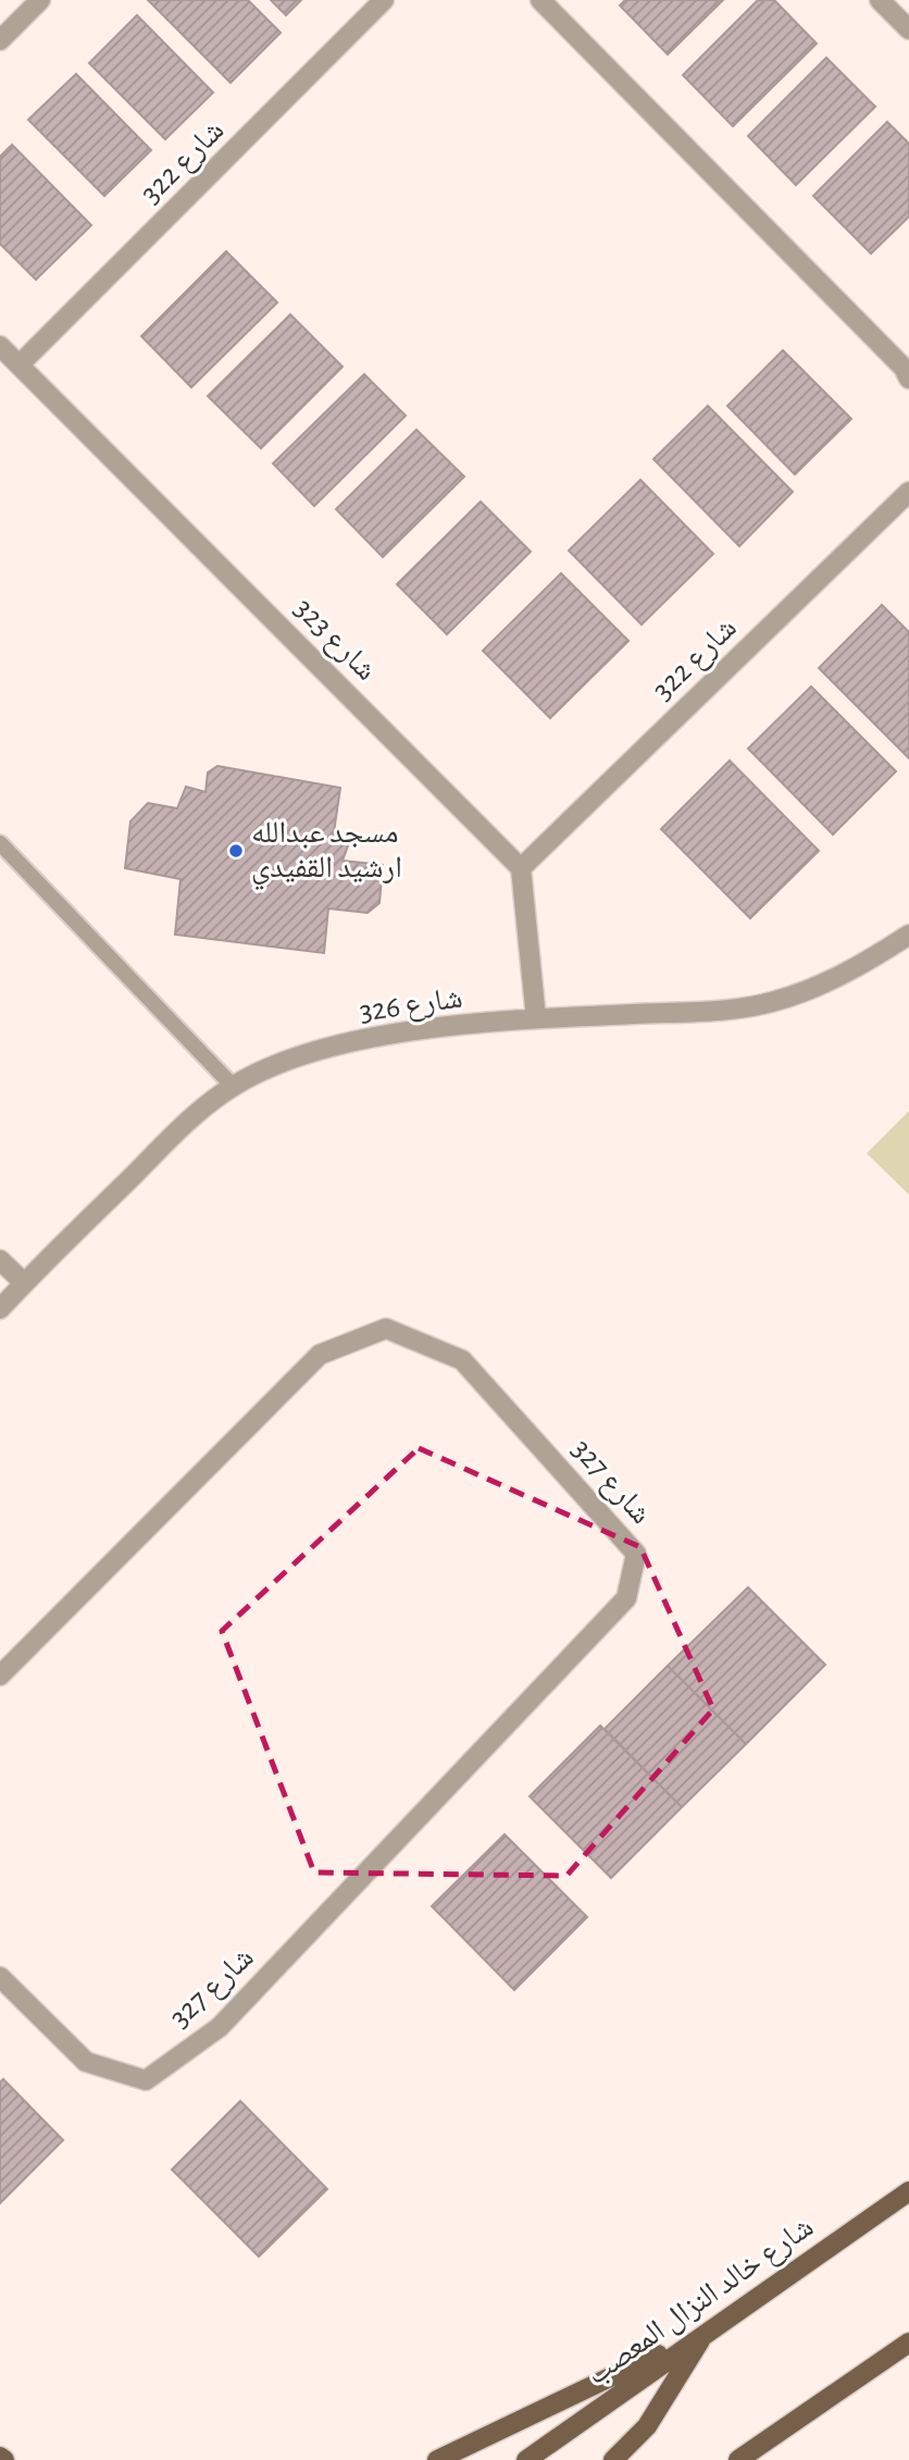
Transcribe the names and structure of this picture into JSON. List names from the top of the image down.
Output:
{
  "streets": {
    "main road": ["شارع خالد النزال المعصب"],
    "street": [
      "شارع 322",
      "شارع 323",
      "شارع 326",
      "شارع 327"
    ]
  },
  "crossings": [
    ["شارع 322", "شارع 323"]
  ],
  "places": ["مسجد عبدالله ارشيد القفيدي"]
}
